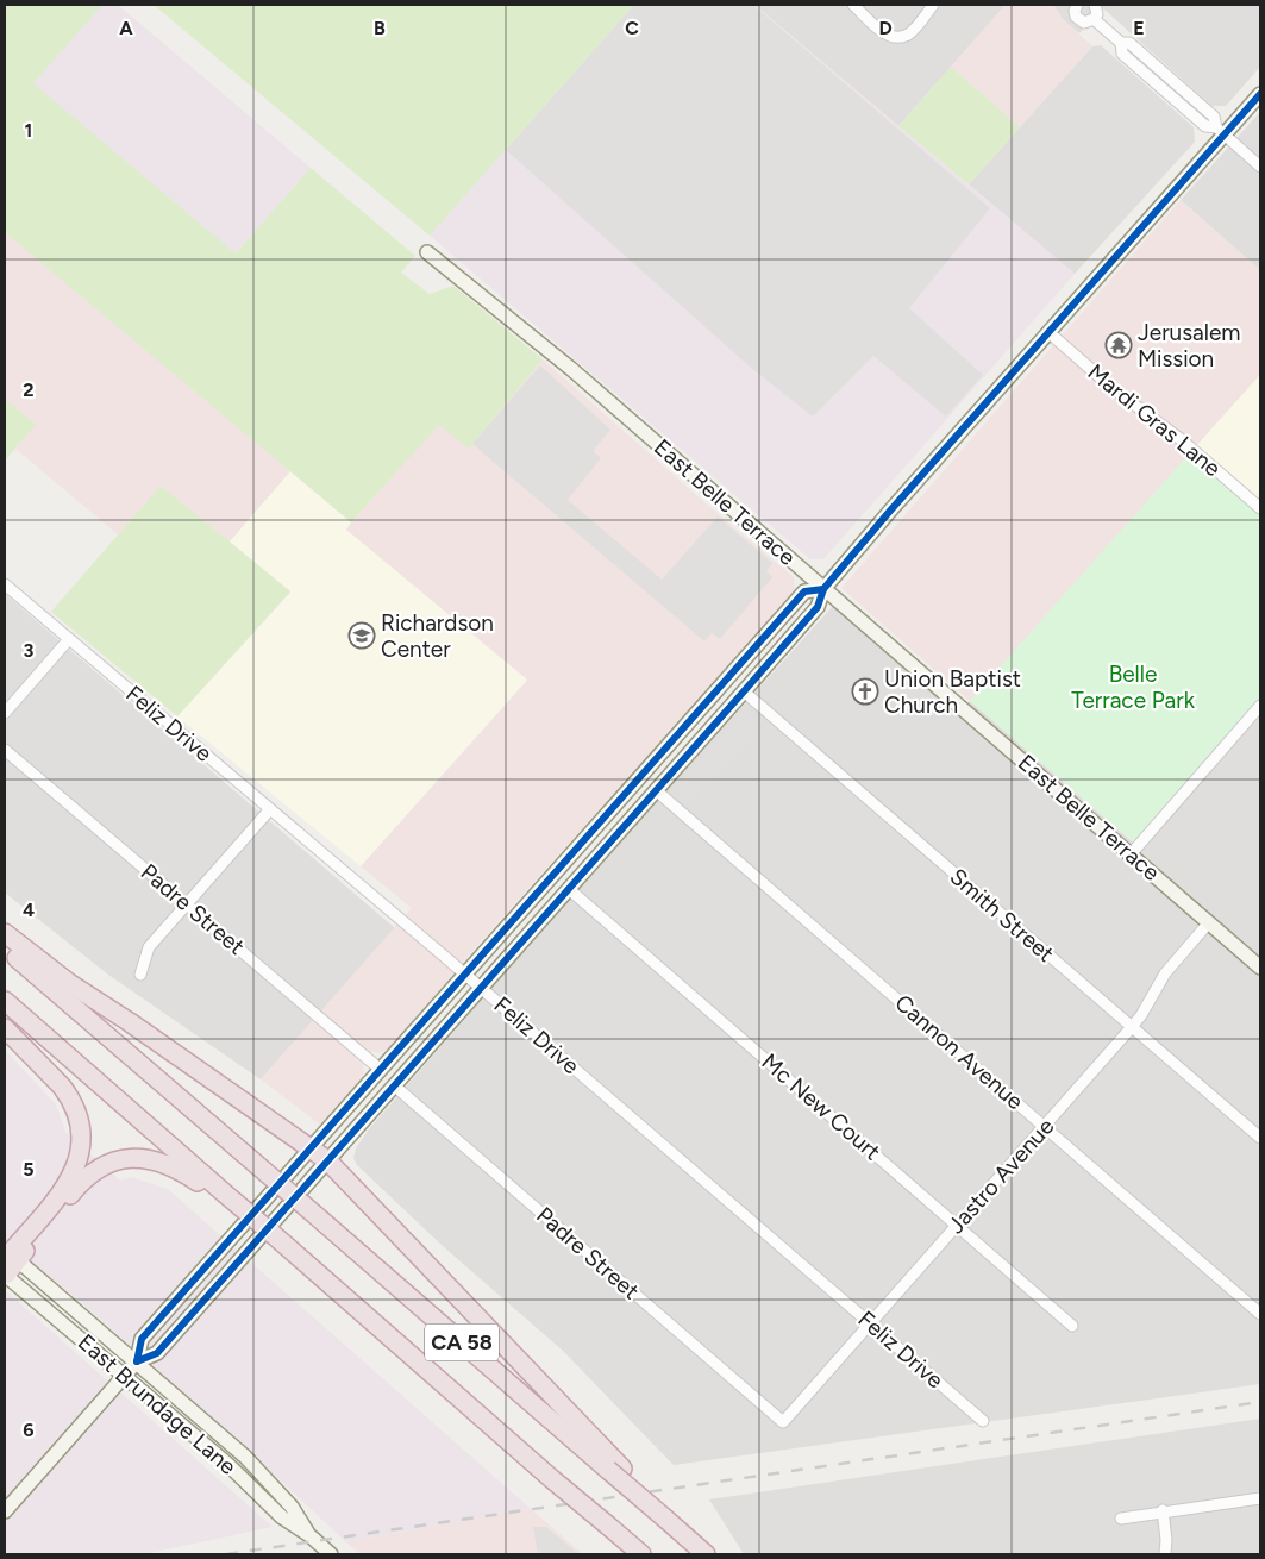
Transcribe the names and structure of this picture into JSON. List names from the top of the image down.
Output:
{
  "streets": {
    "highway": ["CA 58"],
    "street": [
      "Mardi Gras Lane",
      "East Belle Terrace",
      "Feliz Drive",
      "Padre Street",
      "Smith Street",
      "Cannon Avenue",
      "Mc New Court",
      "Jastro Avenue",
      "East Brundage Lane"
    ]
  },
  "crossings": [
    ["East Belle Terrace", "Jastro Avenue"],
    ["Feliz Drive", "Jastro Avenue"],
    ["Padre Street", "Jastro Avenue"],
    ["Smith Street", "Jastro Avenue"],
    ["Cannon Avenue", "Jastro Avenue"],
    ["Mc New Court", "Jastro Avenue"]
  ],
  "parks": ["Belle Terrace Park"],
  "places": {
    "temple": ["Jerusalem Mission"],
    "school or university": ["Richardson Center"],
    "church": ["Union Baptist Church"]
  },
  "grid": {
    "columns": [
      "A",
      "B",
      "C",
      "D",
      "E"
    ],
    "rows": [
      "1",
      "2",
      "3",
      "4",
      "5",
      "6"
    ]
  }
}
